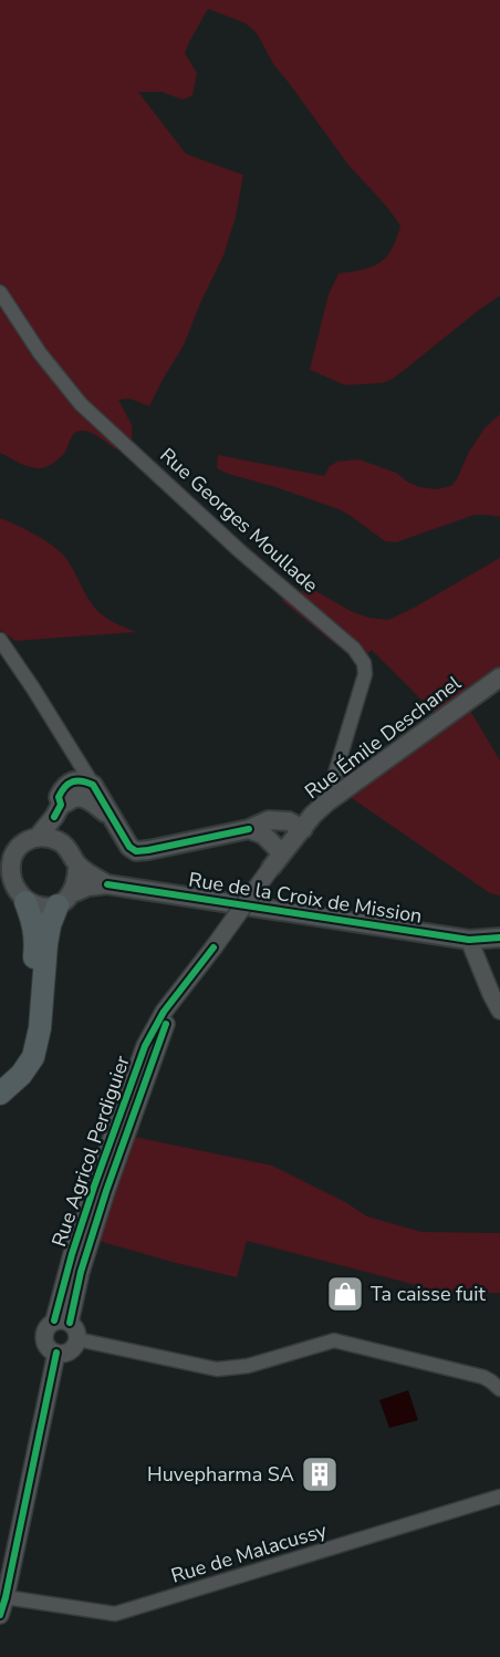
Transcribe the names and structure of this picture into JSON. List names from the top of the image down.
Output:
{
  "streets": {
    "main road": ["Rue Émile Deschanel", "Rue de la Croix de Mission"],
    "street": ["Rue Georges Moullade", "Rue Agricol Perdiguier", "Rue de Malacussy"]
  },
  "crossings": [
    ["Rue Georges Moullade", "Rue Émile Deschanel"],
    ["Rue Émile Deschanel", "Rue Agricol Perdiguier"],
    ["Rue Agricol Perdiguier", "Rue de Malacussy"]
  ],
  "places": {
    "shop": ["Ta caisse fuit"],
    "building": ["Huvepharma SA"]
  }
}
